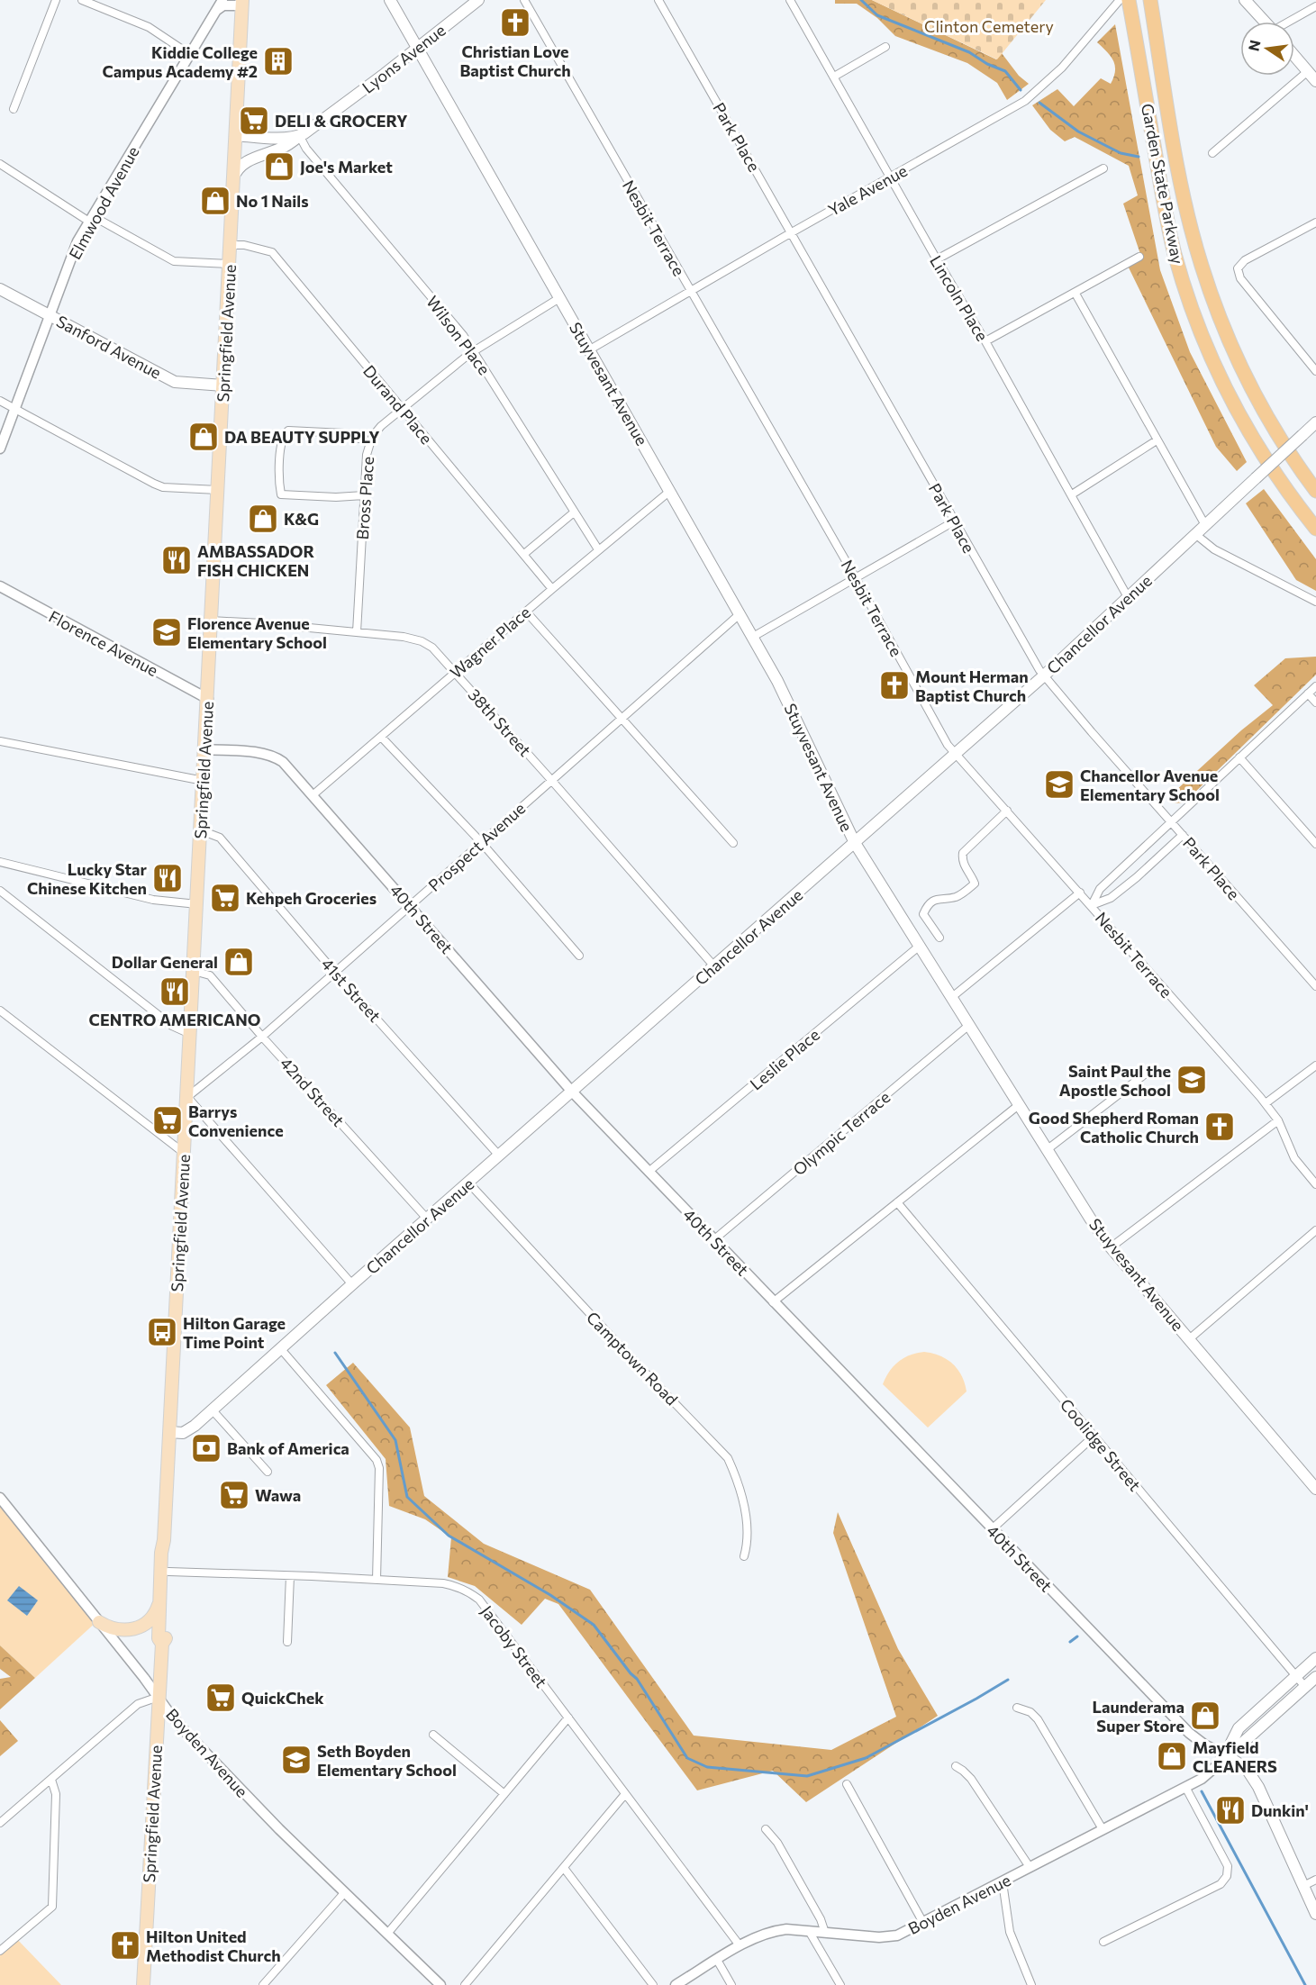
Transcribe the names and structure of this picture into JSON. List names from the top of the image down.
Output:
{
  "streets": {
    "highway": ["Garden State Parkway"],
    "main road": [
      "Lyons Avenue",
      "Springfield Avenue",
      "Sanford Avenue",
      "Stuyvesant Avenue",
      "Chancellor Avenue"
    ],
    "street": [
      "Park Place",
      "Yale Avenue",
      "Elmwood Avenue",
      "Nesbit Terrace",
      "Lincoln Place",
      "Wilson Place",
      "Durand Place",
      "Bross Place",
      "Wagner Place",
      "Florence Avenue",
      "38th Street",
      "Prospect Avenue",
      "40th Street",
      "41st Street",
      "Leslie Place",
      "42nd Street",
      "Olympic Terrace",
      "Camptown Road",
      "Coolidge Street",
      "Jacoby Street",
      "Boyden Avenue"
    ]
  },
  "crossings": [
    ["Lyons Avenue", "Springfield Avenue"],
    ["Lyons Avenue", "Wilson Place"],
    ["Lyons Avenue", "Stuyvesant Avenue"],
    ["Park Place", "Yale Avenue"],
    ["Park Place", "Chancellor Avenue"],
    ["Yale Avenue", "Nesbit Terrace"],
    ["Yale Avenue", "Lincoln Place"],
    ["Yale Avenue", "Stuyvesant Avenue"],
    ["Elmwood Avenue", "Sanford Avenue"],
    ["Nesbit Terrace", "Chancellor Avenue"],
    ["Lincoln Place", "Chancellor Avenue"],
    ["Springfield Avenue", "Sanford Avenue"],
    ["Springfield Avenue", "Durand Place"],
    ["Springfield Avenue", "Chancellor Avenue"],
    ["Springfield Avenue", "Florence Avenue"],
    ["Springfield Avenue", "38th Street"],
    ["Springfield Avenue", "Prospect Avenue"],
    ["Springfield Avenue", "40th Street"],
    ["Springfield Avenue", "41st Street"],
    ["Springfield Avenue", "42nd Street"],
    ["Springfield Avenue", "Jacoby Street"],
    ["Springfield Avenue", "Boyden Avenue"],
    ["Wilson Place", "Bross Place"],
    ["Wilson Place", "Wagner Place"],
    ["Stuyvesant Avenue", "Bross Place"],
    ["Stuyvesant Avenue", "Chancellor Avenue"],
    ["Stuyvesant Avenue", "Wagner Place"],
    ["Stuyvesant Avenue", "Prospect Avenue"],
    ["Stuyvesant Avenue", "Leslie Place"],
    ["Stuyvesant Avenue", "Olympic Terrace"],
    ["Durand Place", "Bross Place"],
    ["Durand Place", "Wagner Place"],
    ["Bross Place", "38th Street"],
    ["Chancellor Avenue", "38th Street"],
    ["Chancellor Avenue", "40th Street"],
    ["Chancellor Avenue", "41st Street"],
    ["Chancellor Avenue", "42nd Street"],
    ["Chancellor Avenue", "Camptown Road"],
    ["Wagner Place", "38th Street"],
    ["Wagner Place", "40th Street"],
    ["38th Street", "Prospect Avenue"],
    ["Prospect Avenue", "40th Street"],
    ["Prospect Avenue", "41st Street"],
    ["Prospect Avenue", "42nd Street"],
    ["40th Street", "Leslie Place"],
    ["40th Street", "Olympic Terrace"],
    ["40th Street", "Boyden Avenue"],
    ["Jacoby Street", "Boyden Avenue"]
  ],
  "parks": ["Clinton Cemetery"],
  "places": {
    "church": [
      "Christian Love Baptist Church",
      "Mount Herman Baptist Church",
      "Good Shepherd Roman Catholic Church",
      "Hilton United Methodist Church"
    ],
    "building": ["Kiddie College Campus Academy #2"],
    "supermarket": [
      "DELI & GROCERY",
      "Kehpeh Groceries",
      "Barrys Convenience",
      "Wawa",
      "QuickChek"
    ],
    "shop": [
      "Joe's Market",
      "No 1 Nails",
      "DA BEAUTY SUPPLY",
      "K&G",
      "Dollar General",
      "Launderama Super Store",
      "Mayfield CLEANERS"
    ],
    "restaurant": [
      "AMBASSADOR FISH CHICKEN",
      "Lucky Star Chinese Kitchen",
      "CENTRO AMERICANO",
      "Dunkin'"
    ],
    "school or university": [
      "Florence Avenue Elementary School",
      "Chancellor Avenue Elementary School",
      "Saint Paul the Apostle School",
      "Seth Boyden Elementary School"
    ],
    "bus stop": ["Hilton Garage Time Point"],
    "bank": ["Bank of America"]
  },
  "north": "left"
}
